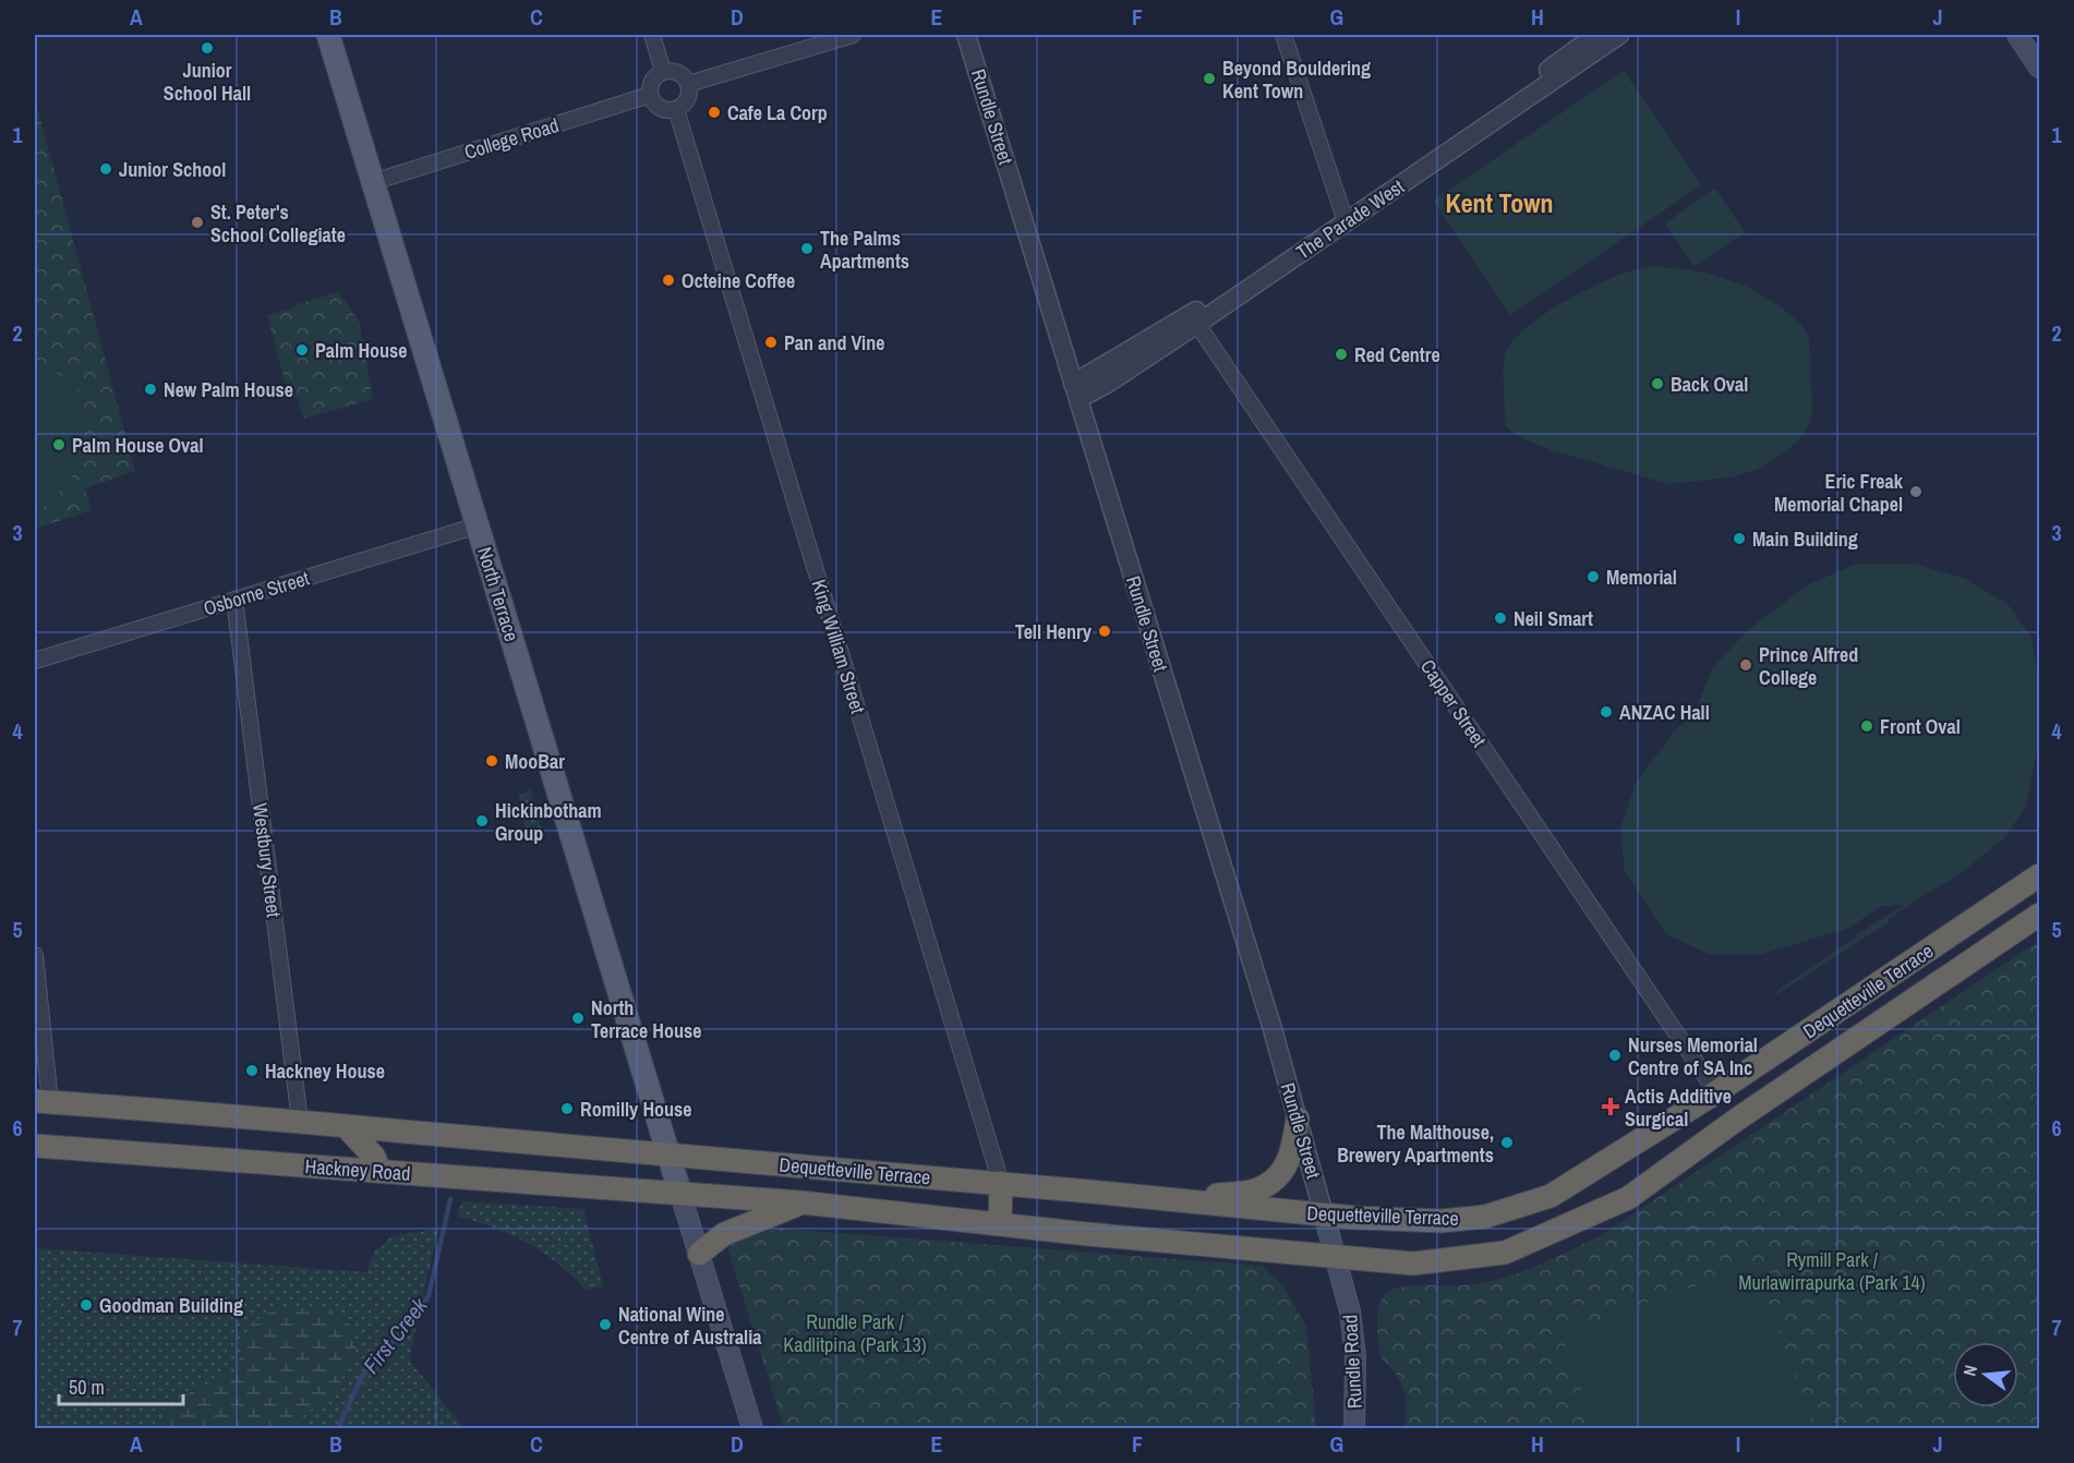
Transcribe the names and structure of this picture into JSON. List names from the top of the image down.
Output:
{
  "streets": {
    "highway": ["Dequetteville Terrace", "Hackney Road"],
    "main road": ["North Terrace", "Rundle Road"],
    "street": [
      "Rundle Street",
      "College Road",
      "The Parade West",
      "Osborne Street",
      "King William Street",
      "Capper Street",
      "Westbury Street"
    ]
  },
  "crossings": [
    ["Rundle Street", "The Parade West"],
    ["Rundle Street", "Dequetteville Terrace"],
    ["Rundle Street", "Rundle Road"],
    ["College Road", "North Terrace"],
    ["College Road", "King William Street"],
    ["The Parade West", "Capper Street"],
    ["Osborne Street", "North Terrace"],
    ["Osborne Street", "Westbury Street"],
    ["North Terrace", "Dequetteville Terrace"],
    ["North Terrace", "Hackney Road"],
    ["King William Street", "Dequetteville Terrace"],
    ["Capper Street", "Dequetteville Terrace"],
    ["Dequetteville Terrace", "Hackney Road"],
    ["Dequetteville Terrace", "Rundle Road"]
  ],
  "districts": ["Kent Town"],
  "water": ["First Creek"],
  "parks": ["Rymill Park / Murlawirrapurka (Park 14)", "Rundle Park / Kadlitpina (Park 13)"],
  "places": {
    "other": [
      "Junior School Hall",
      "Beyond Bouldering Kent Town",
      "Cafe La Corp",
      "Junior School",
      "St. Peter's School Collegiate",
      "The Palms Apartments",
      "Octeine Coffee",
      "Pan and Vine",
      "Palm House",
      "Red Centre",
      "Back Oval",
      "New Palm House",
      "Palm House Oval",
      "Eric Freak Memorial Chapel",
      "Main Building",
      "Memorial",
      "Neil Smart",
      "Tell Henry",
      "Prince Alfred College",
      "ANZAC Hall",
      "Front Oval",
      "MooBar",
      "Hickinbotham Group",
      "North Terrace House",
      "Nurses Memorial Centre of SA Inc",
      "Hackney House",
      "Romilly House",
      "The Malthouse, Brewery Apartments",
      "Goodman Building",
      "National Wine Centre of Australia"
    ],
    "health": ["Actis Additive Surgical"]
  },
  "scale_bar": "50 m",
  "north": "left",
  "grid": {
    "columns": [
      "A",
      "B",
      "C",
      "D",
      "E",
      "F",
      "G",
      "H",
      "I",
      "J"
    ],
    "rows": [
      "1",
      "2",
      "3",
      "4",
      "5",
      "6",
      "7"
    ]
  }
}
